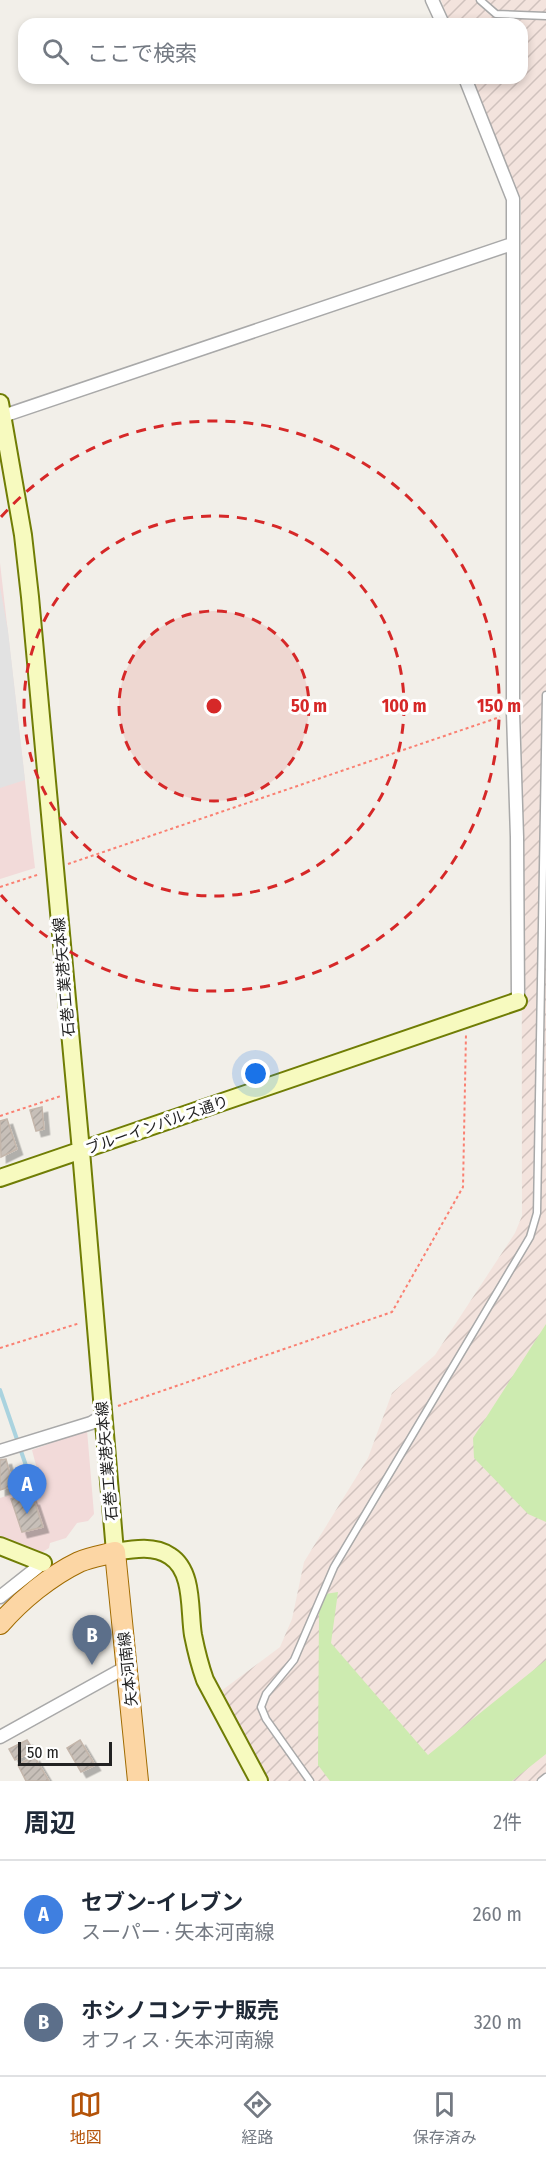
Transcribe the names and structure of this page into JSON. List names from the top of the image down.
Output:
{
  "streets": {
    "main road": ["石巻工業港矢本線", "ブルーインパルス通り", "矢本河南線"]
  },
  "crossings": [
    ["石巻工業港矢本線", "ブルーインパルス通り"],
    ["石巻工業港矢本線", "矢本河南線"]
  ],
  "scale_bar": "50 m",
  "page": {
    "search": "ここで検索",
    "pins": ["A", "B"],
    "scale": "50 m",
    "heading": ["周辺", "2件"],
    "list": [
      {
        "mark": "A",
        "name": "セブン-イレブン",
        "note": "スーパー · 矢本河南線",
        "value": "260 m"
      },
      {
        "mark": "B",
        "name": "ホシノコンテナ販売",
        "note": "オフィス · 矢本河南線",
        "value": "320 m"
      }
    ],
    "nav": ["地図", "経路", "保存済み"]
  },
  "rings": ["50 m", "100 m", "150 m"]
}
